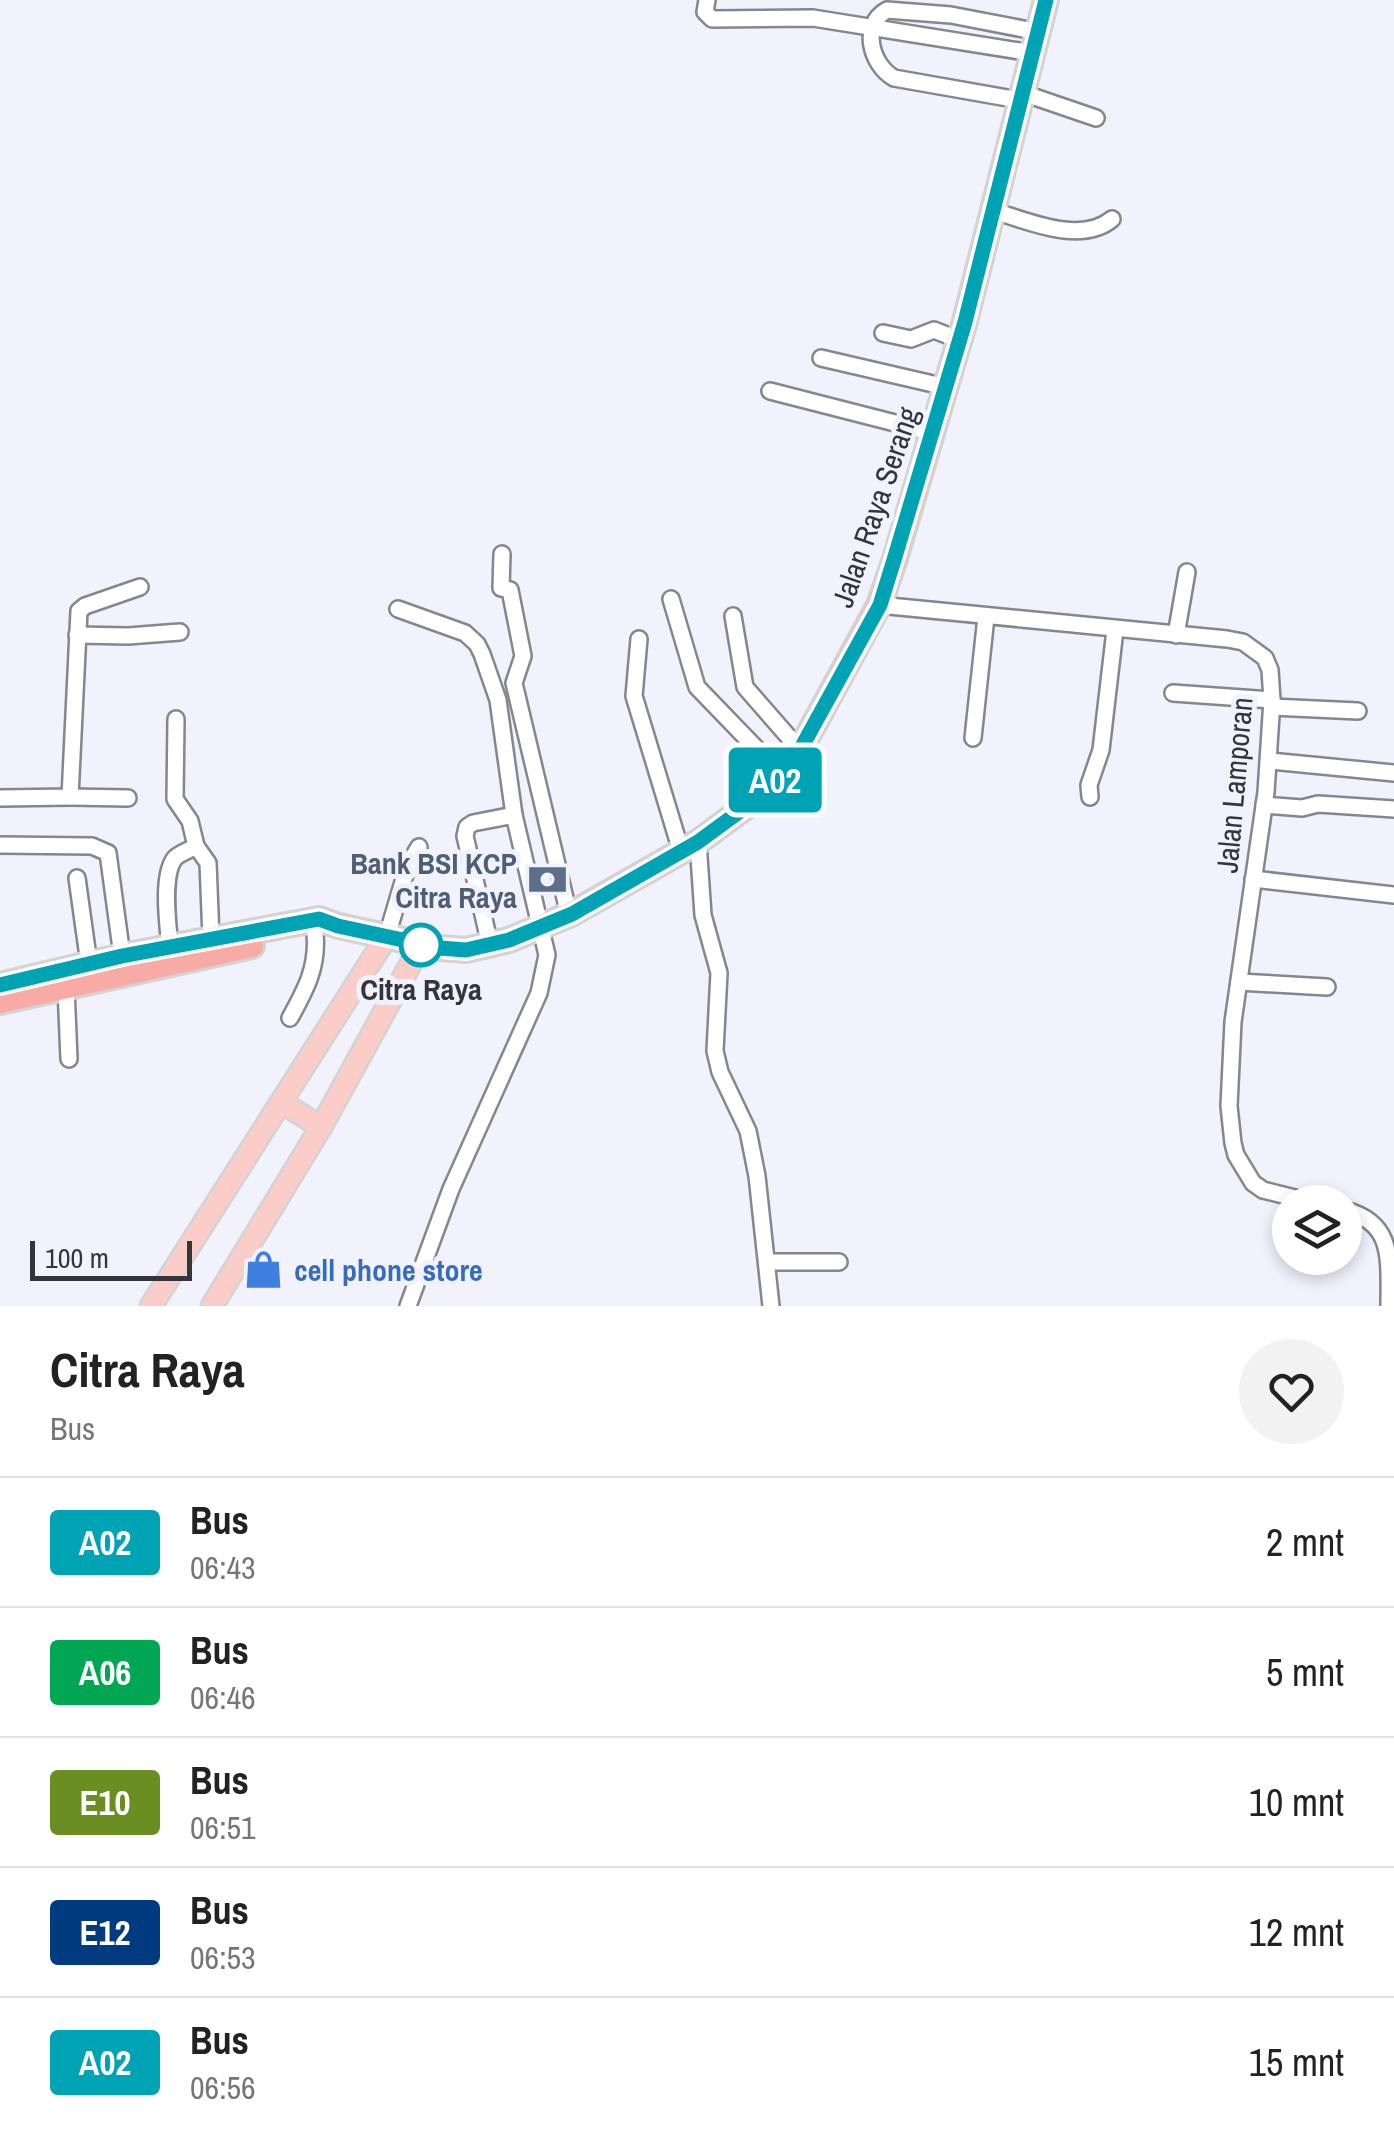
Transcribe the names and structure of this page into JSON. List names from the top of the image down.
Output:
{
  "streets": {
    "highway": ["Jalan Raya Serang"],
    "street": ["Jalan Lamporan"]
  },
  "crossings": [
    ["Jalan Raya Serang", "Jalan Lamporan"]
  ],
  "places": {
    "bank": ["Bank BSI KCP Citra Raya"],
    "other": ["Citra Raya"],
    "shop": ["cell phone store"]
  },
  "lines": ["bus line A02"],
  "scale_bar": "100 m",
  "page": {
    "on_map": "A02",
    "scale": "100 m",
    "heading": ["Citra Raya", "Bus"],
    "list": [
      {
        "mark": "A02",
        "name": "Bus",
        "note": "06:43",
        "value": "2 mnt"
      },
      {
        "mark": "A06",
        "name": "Bus",
        "note": "06:46",
        "value": "5 mnt"
      },
      {
        "mark": "E10",
        "name": "Bus",
        "note": "06:51",
        "value": "10 mnt"
      },
      {
        "mark": "E12",
        "name": "Bus",
        "note": "06:53",
        "value": "12 mnt"
      },
      {
        "mark": "A02",
        "name": "Bus",
        "note": "06:56",
        "value": "15 mnt"
      }
    ]
  }
}
